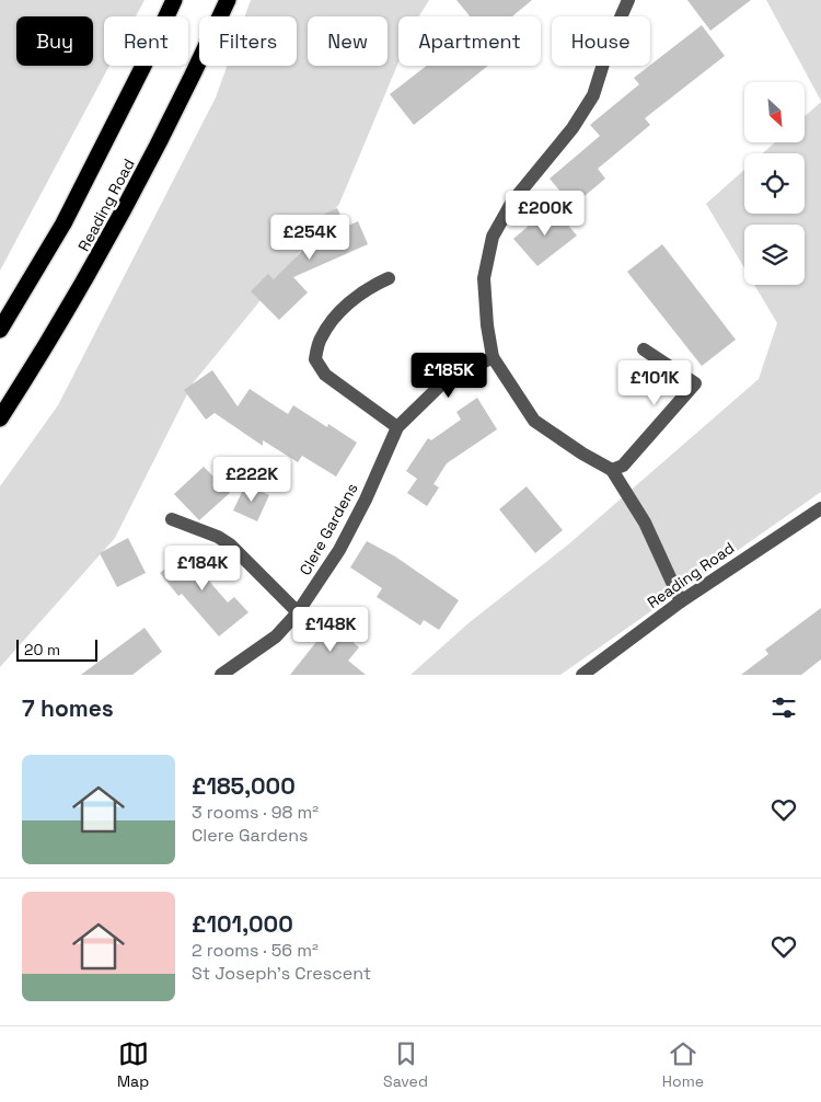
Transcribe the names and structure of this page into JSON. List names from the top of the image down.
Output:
{
  "streets": {
    "highway": ["Reading Road"],
    "street": ["Clere Gardens"]
  },
  "scale_bar": "20 m",
  "north": "bottom right",
  "page": {
    "chip": [
      "Buy",
      "Rent",
      "Filters",
      "New",
      "Apartment",
      "House"
    ],
    "price": [
      "£200K",
      "£254K",
      "£185K",
      "£101K",
      "£222K",
      "£184K",
      "£148K"
    ],
    "scale": "20 m",
    "heading": "7 homes",
    "list": [
      {
        "name": "£185,000",
        "note": "3 rooms · 98 m² · Clere Gardens"
      },
      {
        "name": "£101,000",
        "note": "2 rooms · 56 m² · St Joseph's Crescent"
      }
    ],
    "tabs": ["Map", "Saved", "Home"]
  }
}
